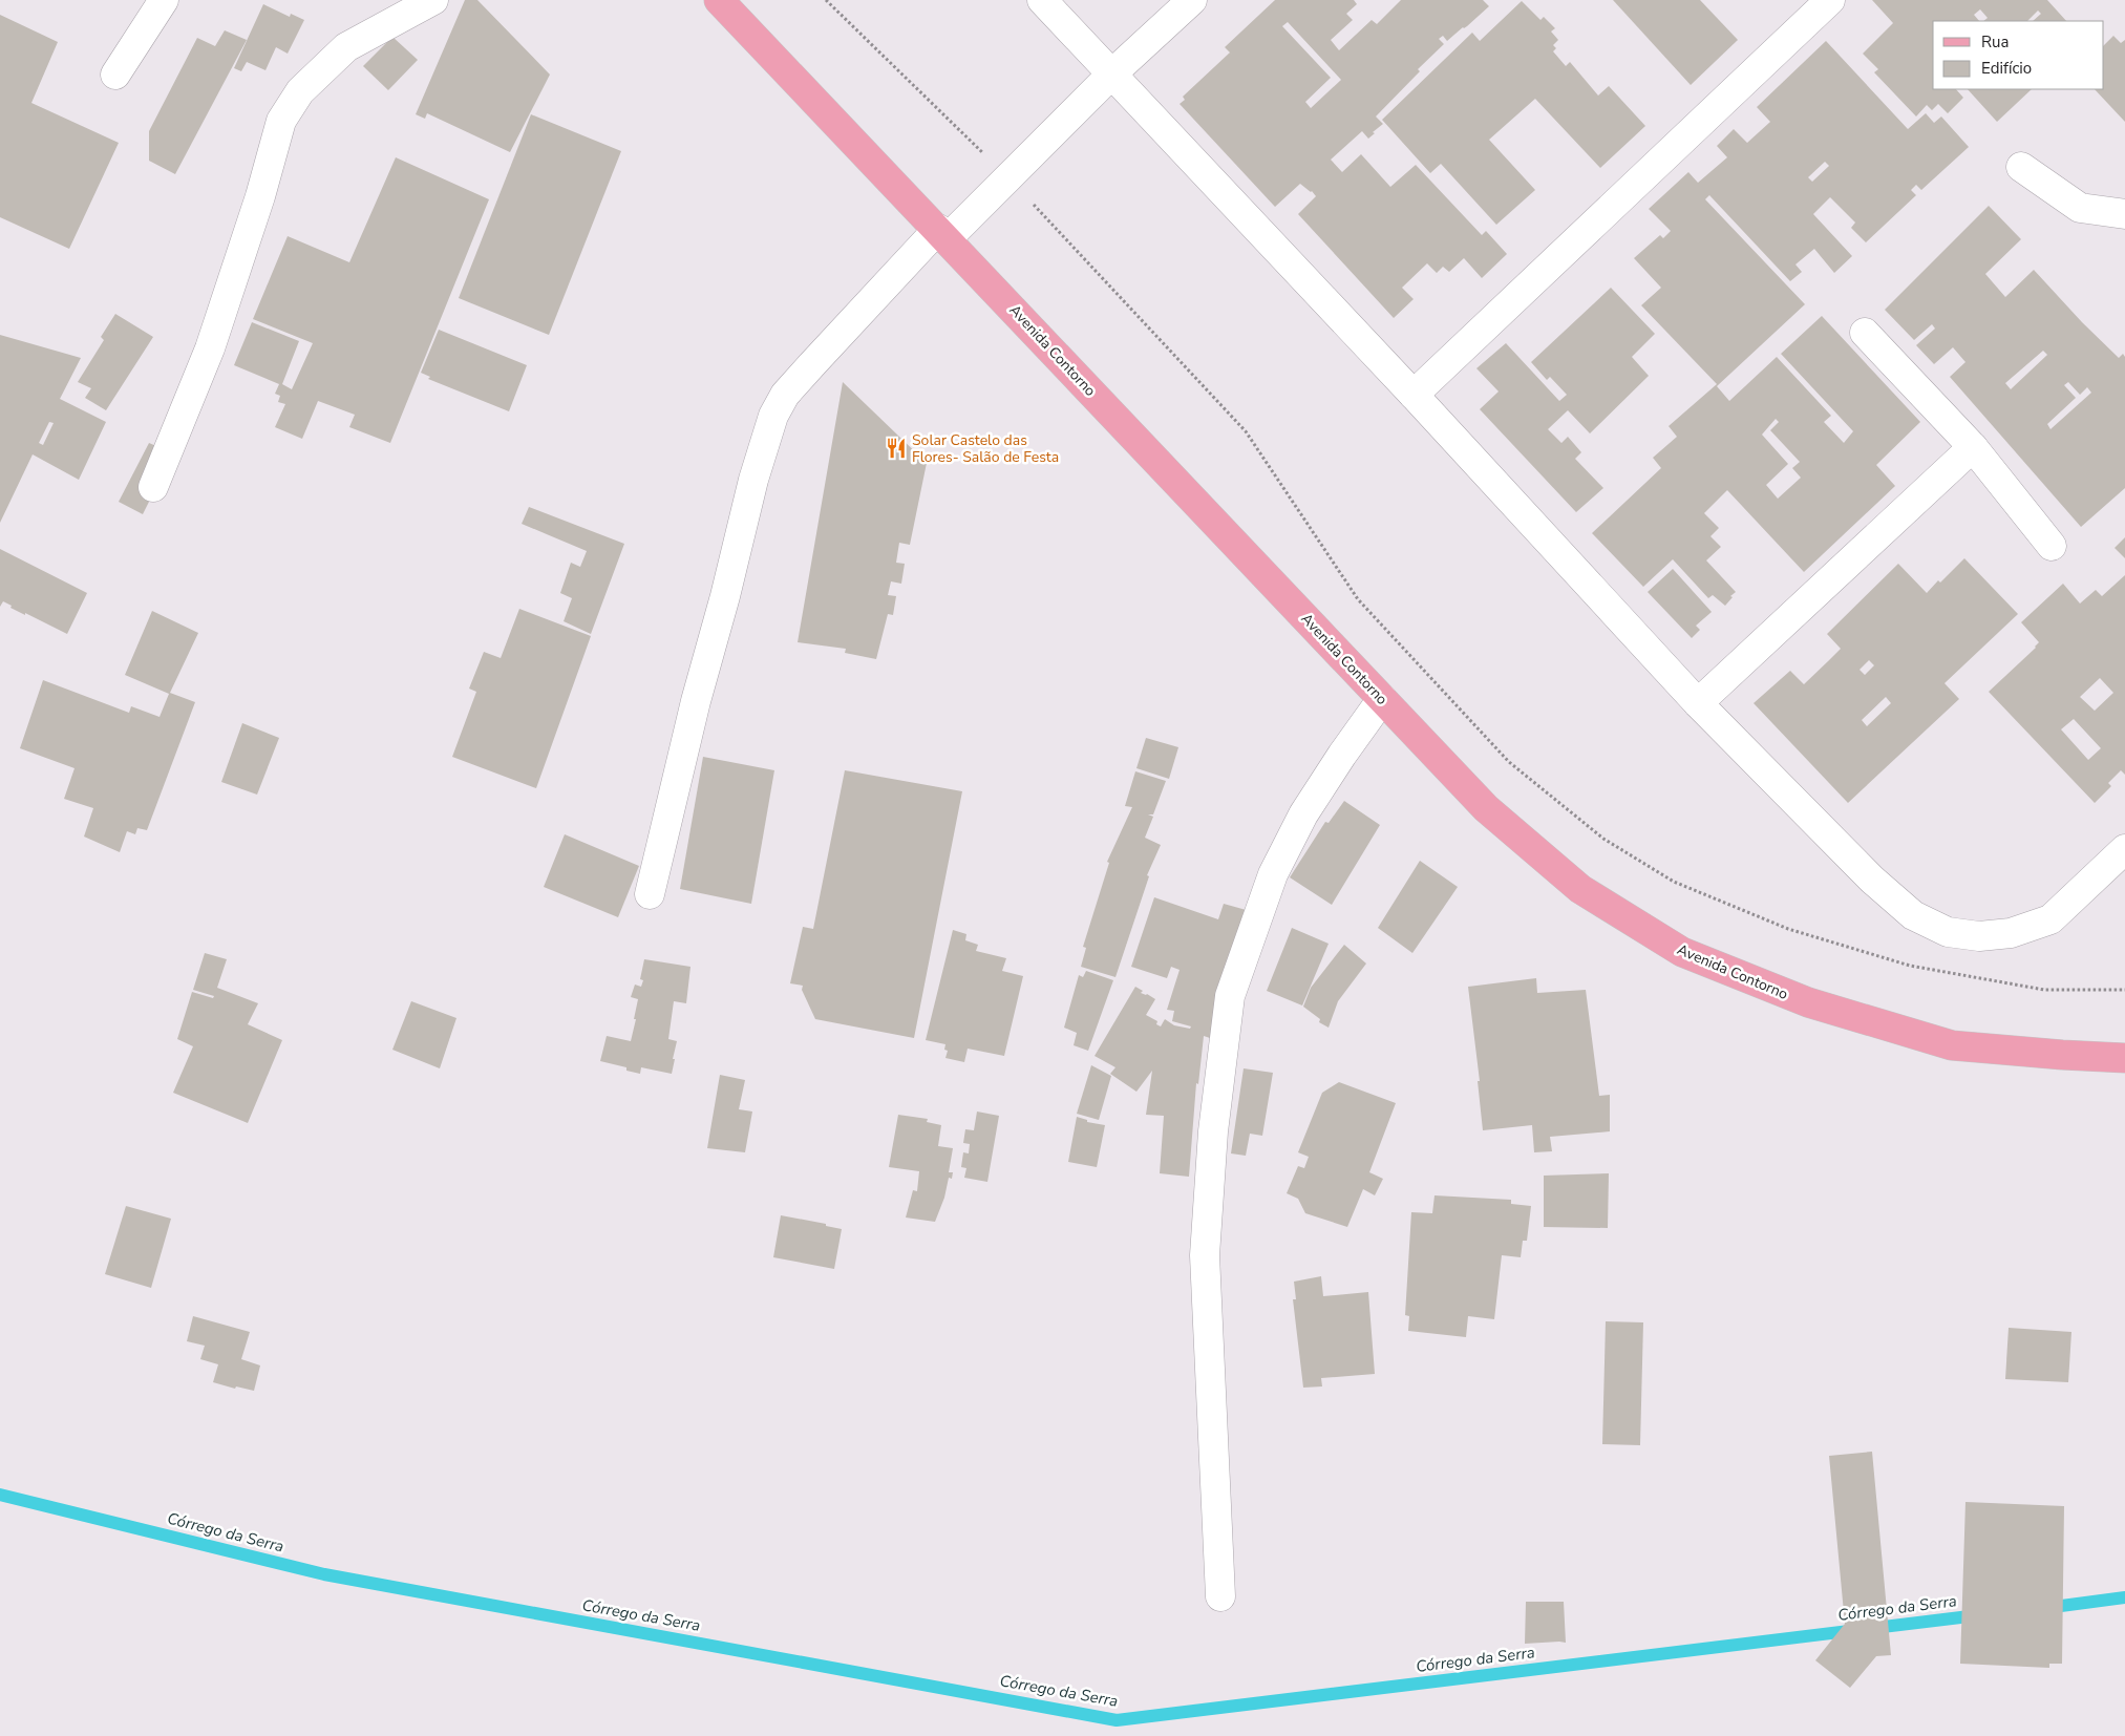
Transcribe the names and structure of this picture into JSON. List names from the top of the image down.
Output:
{
  "streets": {
    "main road": ["Avenida Contorno"]
  },
  "water": ["Córrego da Serra"],
  "places": {
    "restaurant": ["Solar Castelo das Flores- Salão de Festa"]
  },
  "legend": ["Rua", "Edifício"]
}
